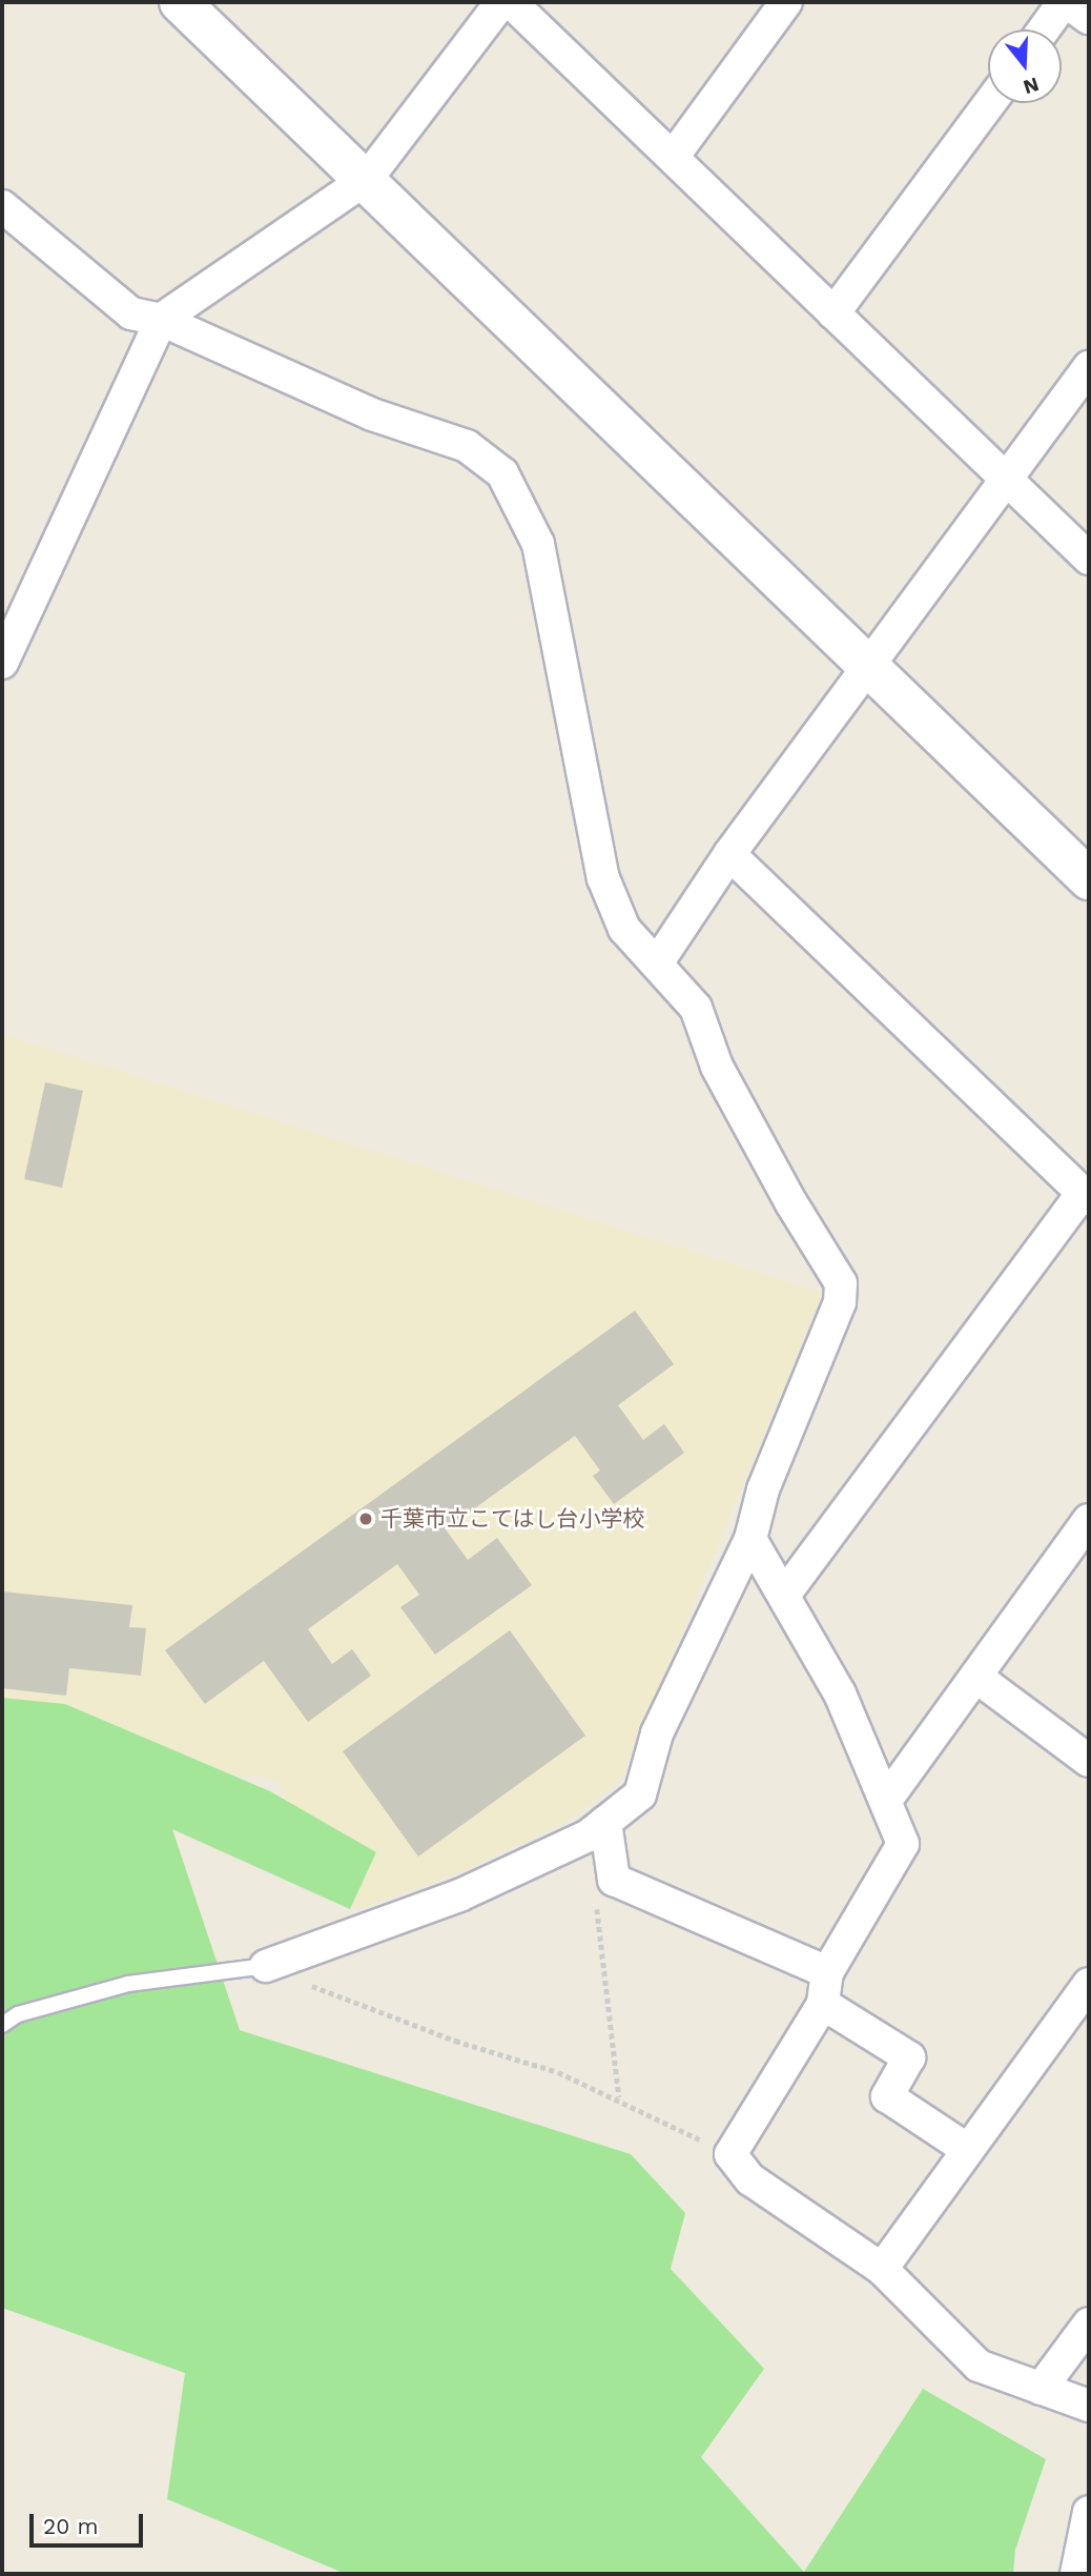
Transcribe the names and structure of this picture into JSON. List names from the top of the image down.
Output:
{
  "places": ["千葉市立こてはし台小学校"],
  "scale_bar": "20 m",
  "north": "bottom"
}
